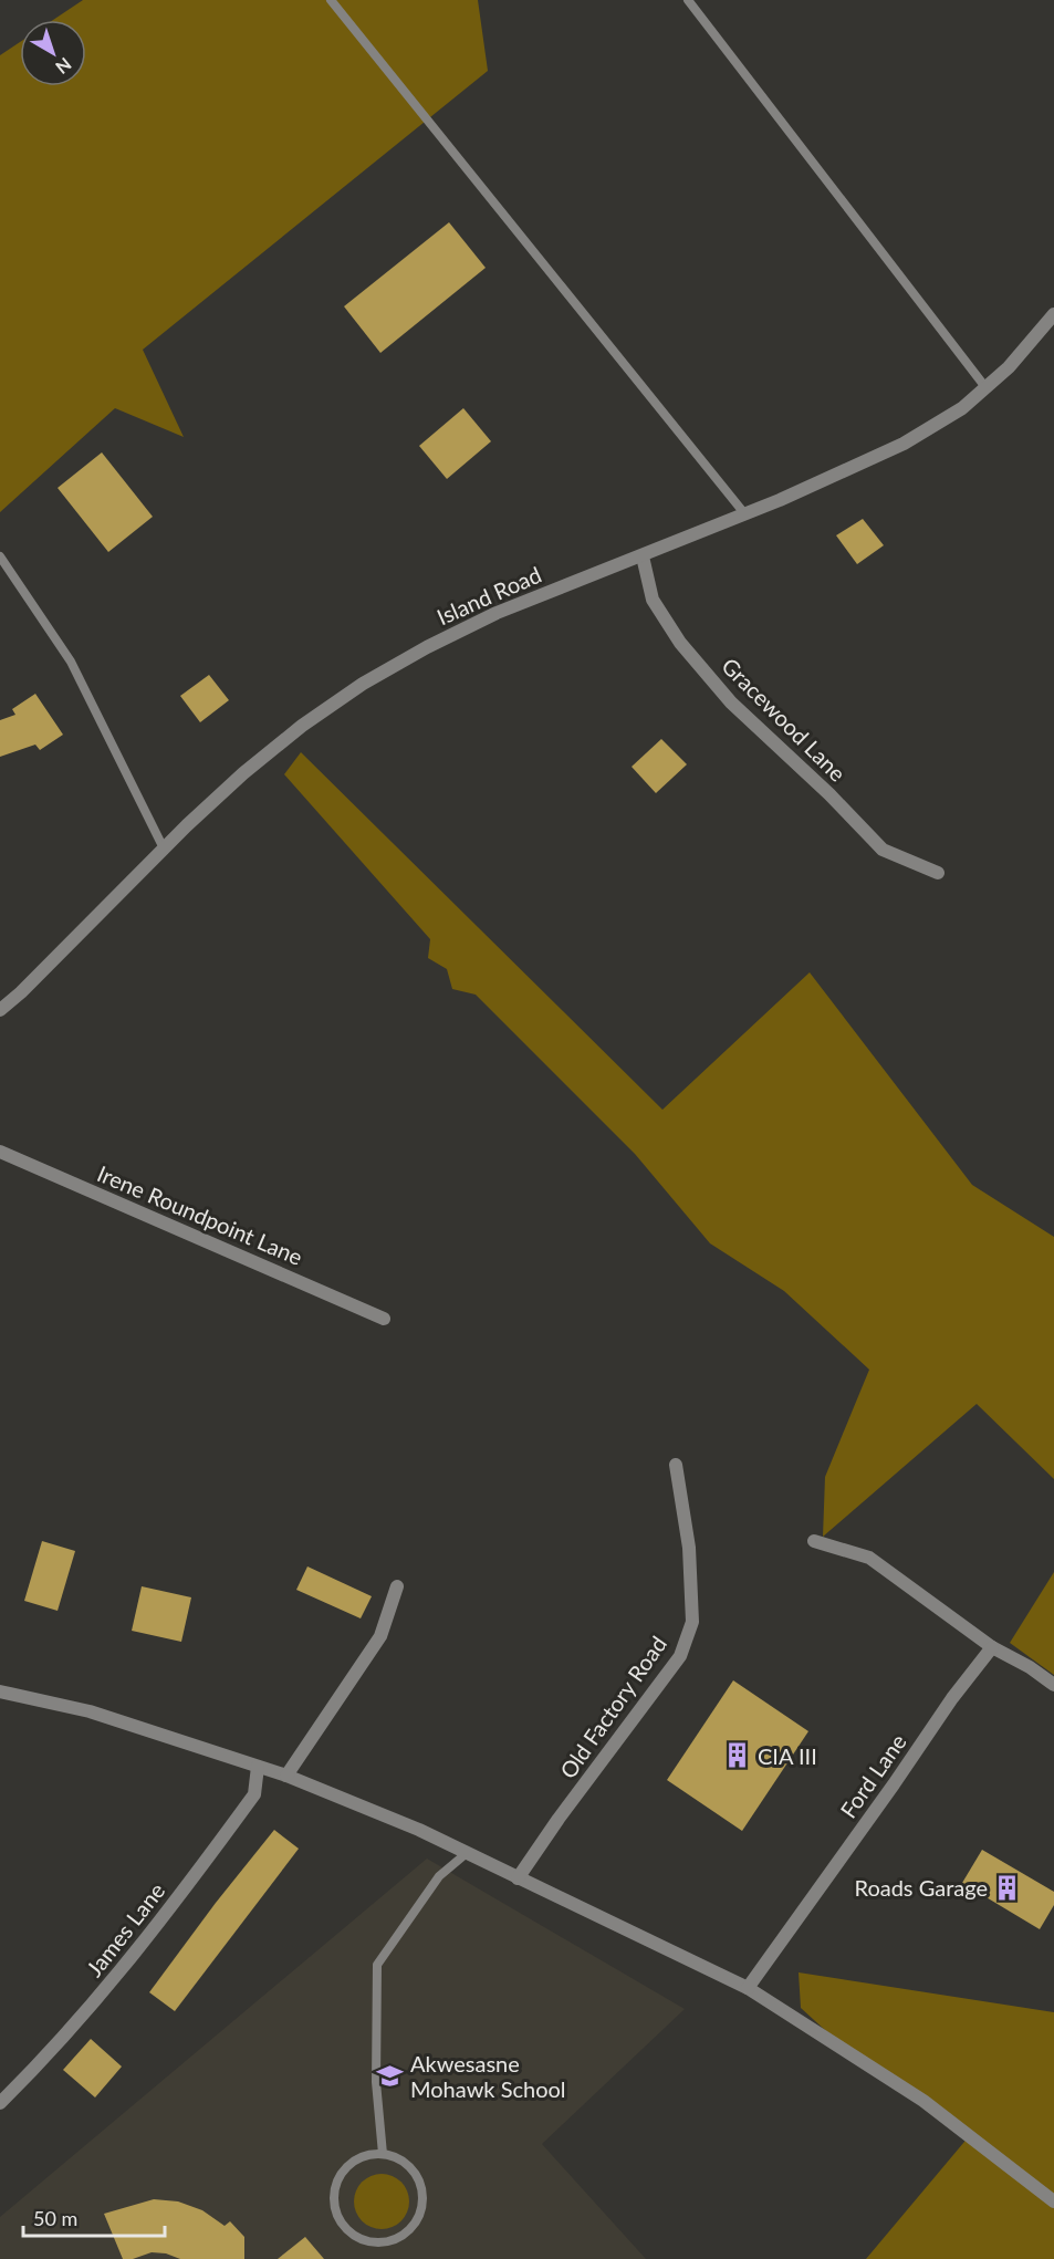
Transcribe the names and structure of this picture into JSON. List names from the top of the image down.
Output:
{
  "streets": {
    "street": [
      "Island Road",
      "Gracewood Lane",
      "Irene Roundpoint Lane",
      "Old Factory Road",
      "Ford Lane",
      "James Lane"
    ]
  },
  "crossings": [
    ["Island Road", "Gracewood Lane"]
  ],
  "places": {
    "building": ["CIA III", "Roads Garage"],
    "school or university": ["Akwesasne Mohawk School"]
  },
  "scale_bar": "50 m",
  "north": "bottom right"
}
